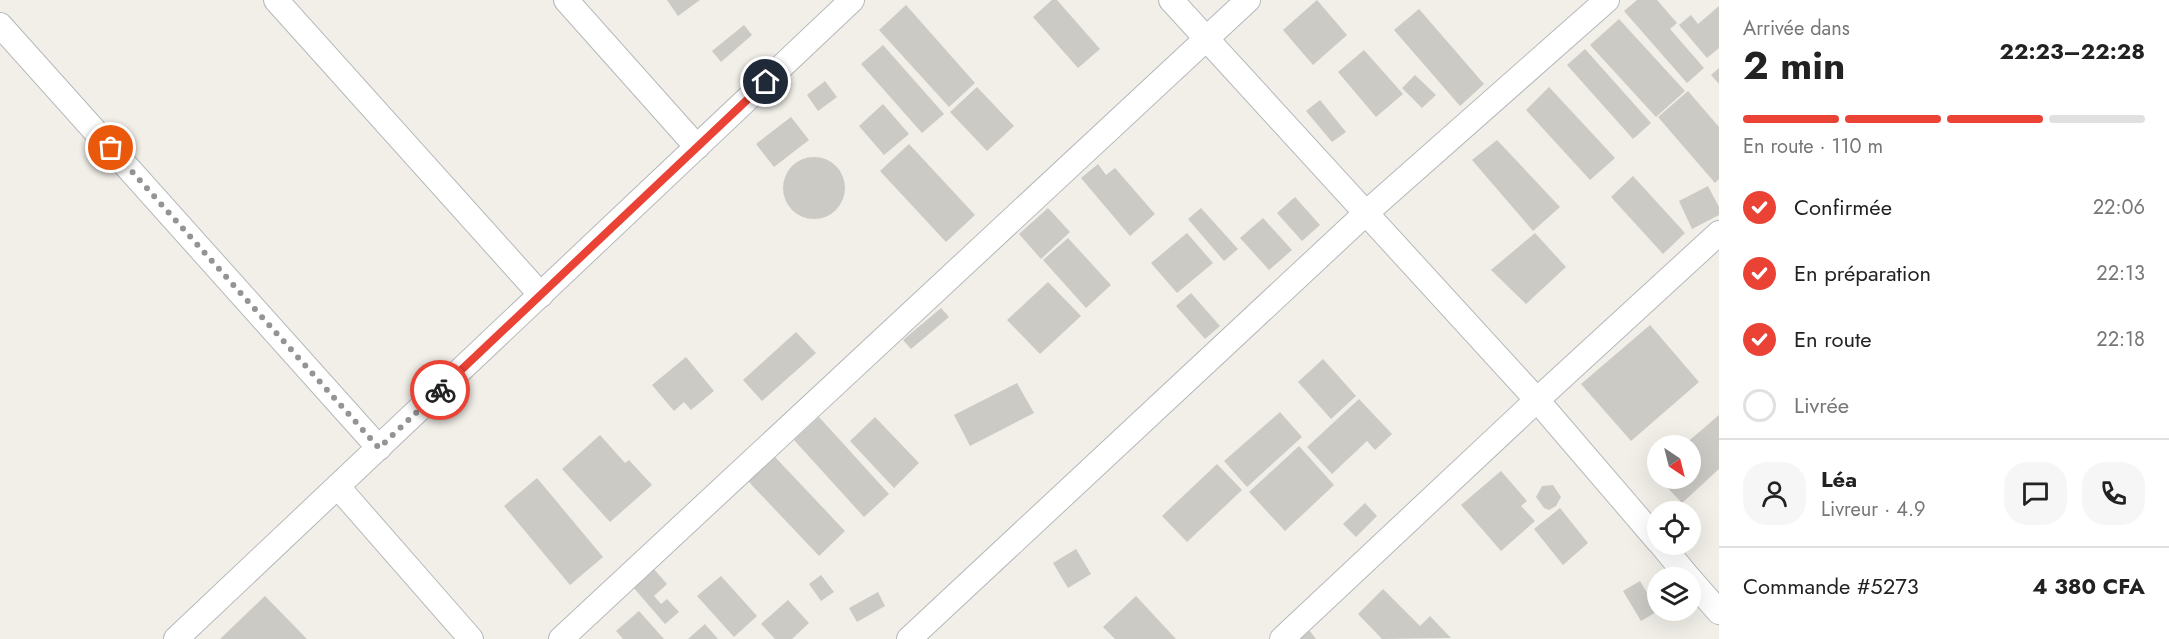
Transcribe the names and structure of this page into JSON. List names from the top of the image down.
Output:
{
  "north": "bottom right",
  "page": {
    "heading": ["2 min", "Arrivée dans", "22:23–22:28"],
    "panel": [
      "Léa",
      "Livreur · 4.9",
      "Commande #5273",
      "4 380 CFA"
    ],
    "bar": "En route · 110 m",
    "list": [
      ["Confirmée", "22:06"],
      ["En préparation", "22:13"],
      ["En route", "22:18"],
      "Livrée"
    ]
  }
}
